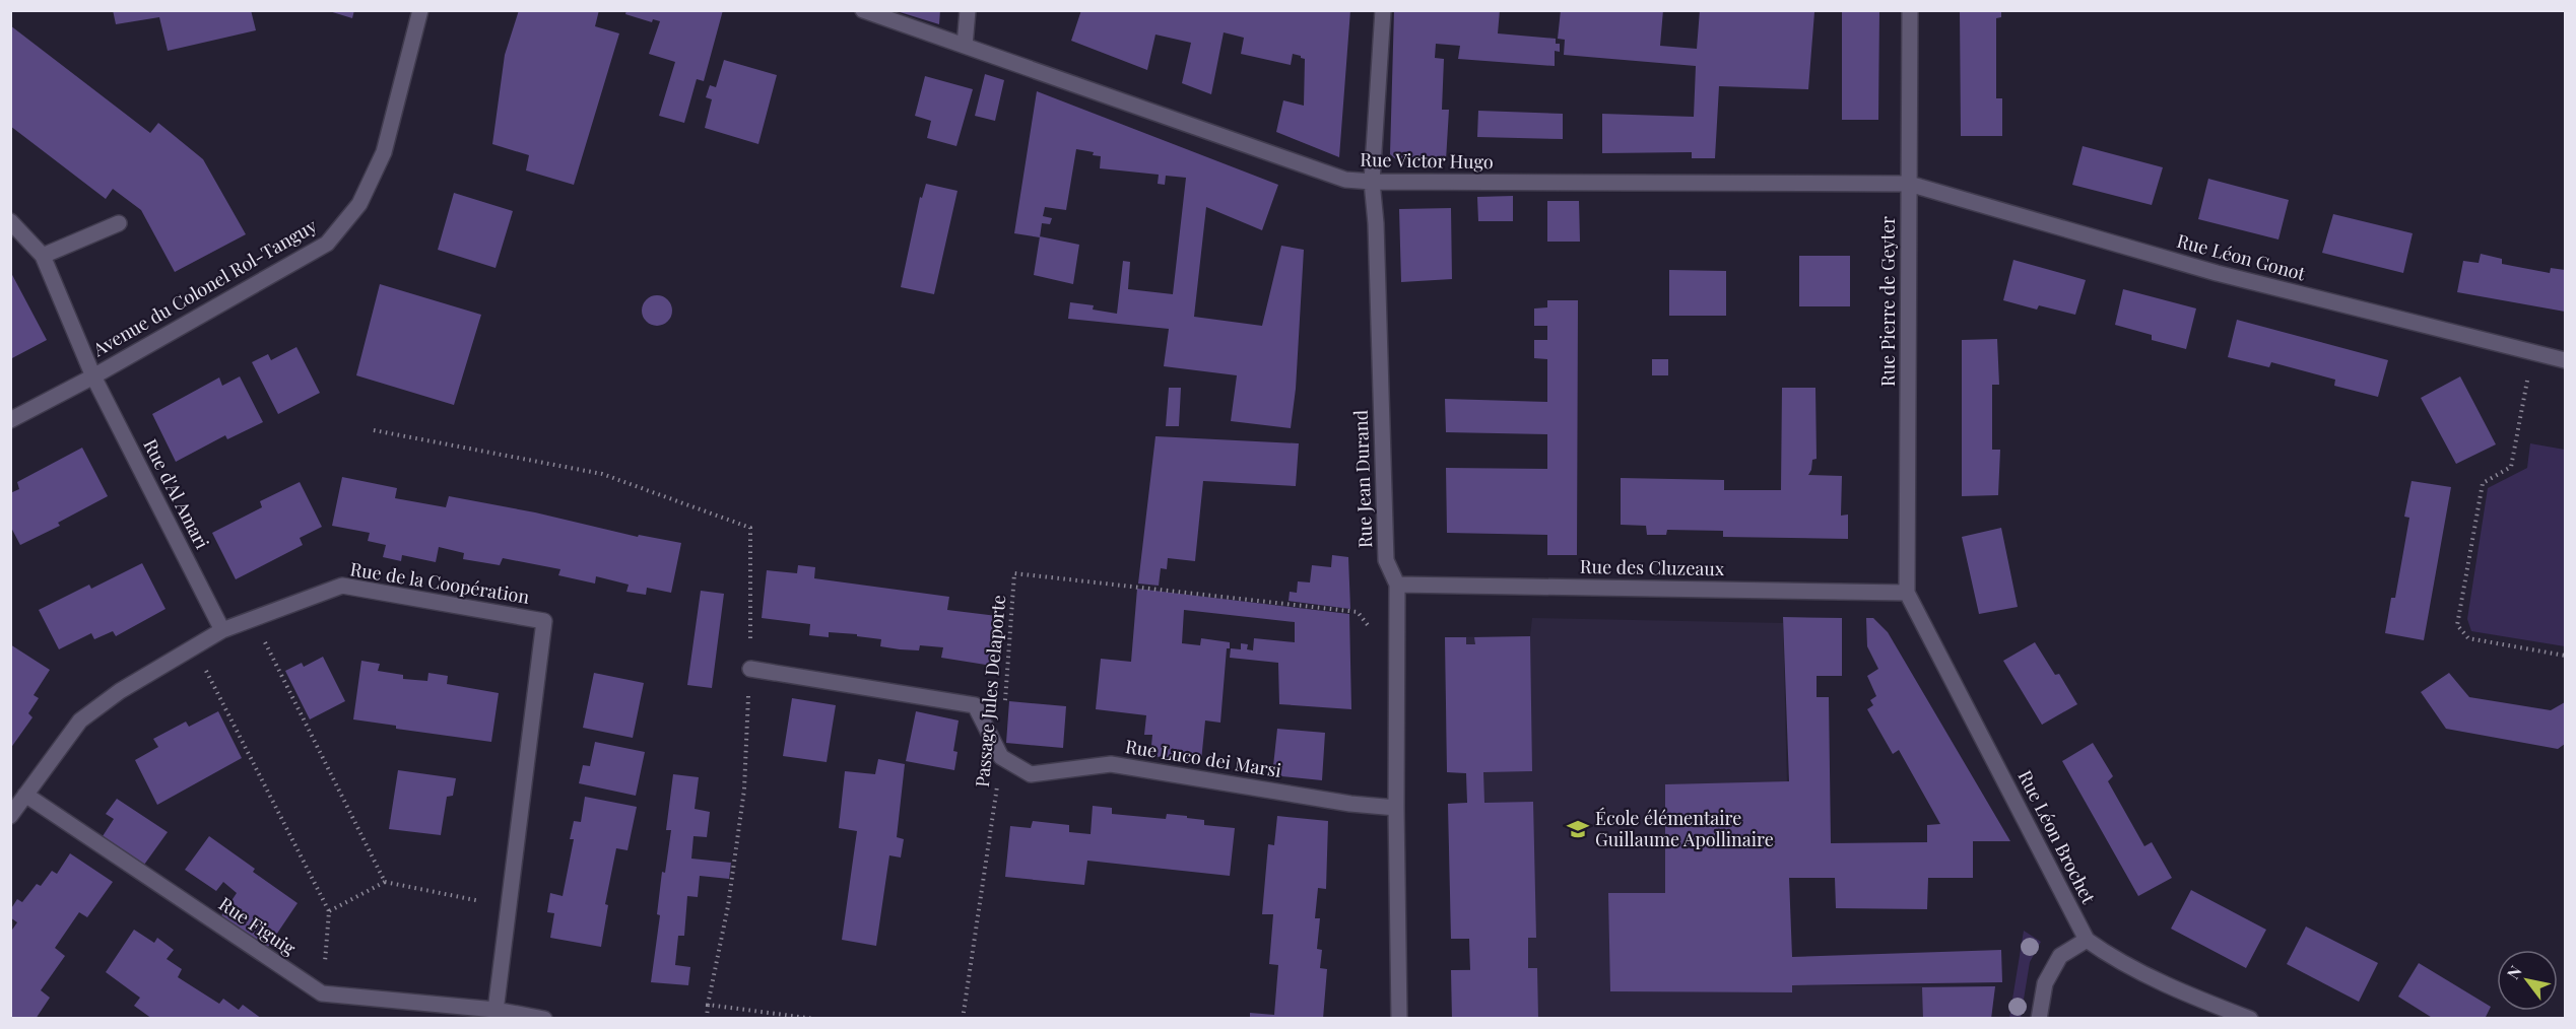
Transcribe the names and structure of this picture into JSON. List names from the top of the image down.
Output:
{
  "streets": {
    "street": [
      "Rue Victor Hugo",
      "Rue Léon Gonot",
      "Avenue du Colonel Rol-Tanguy",
      "Rue Pierre de Geyter",
      "Rue Jean Durand",
      "Rue d'Al Amari",
      "Rue des Cluzeaux",
      "Rue de la Coopération",
      "Rue Luco dei Marsi",
      "Rue Léon Brochet",
      "Rue Figuig"
    ],
    "path": ["Passage Jules Delaporte"]
  },
  "crossings": [
    ["Rue Victor Hugo", "Rue Léon Gonot"],
    ["Rue Victor Hugo", "Rue Pierre de Geyter"],
    ["Rue Victor Hugo", "Rue Jean Durand"],
    ["Rue Léon Gonot", "Rue Pierre de Geyter"],
    ["Avenue du Colonel Rol-Tanguy", "Rue d'Al Amari"],
    ["Rue Pierre de Geyter", "Rue des Cluzeaux"],
    ["Rue Pierre de Geyter", "Rue Léon Brochet"],
    ["Rue Jean Durand", "Rue des Cluzeaux"],
    ["Rue Jean Durand", "Passage Jules Delaporte"],
    ["Rue Jean Durand", "Rue Luco dei Marsi"],
    ["Rue d'Al Amari", "Rue de la Coopération"],
    ["Rue des Cluzeaux", "Rue Léon Brochet"],
    ["Rue de la Coopération", "Rue Figuig"],
    ["Passage Jules Delaporte", "Rue Luco dei Marsi"]
  ],
  "places": {
    "school or university": ["École élémentaire Guillaume Apollinaire"]
  },
  "north": "top left"
}
